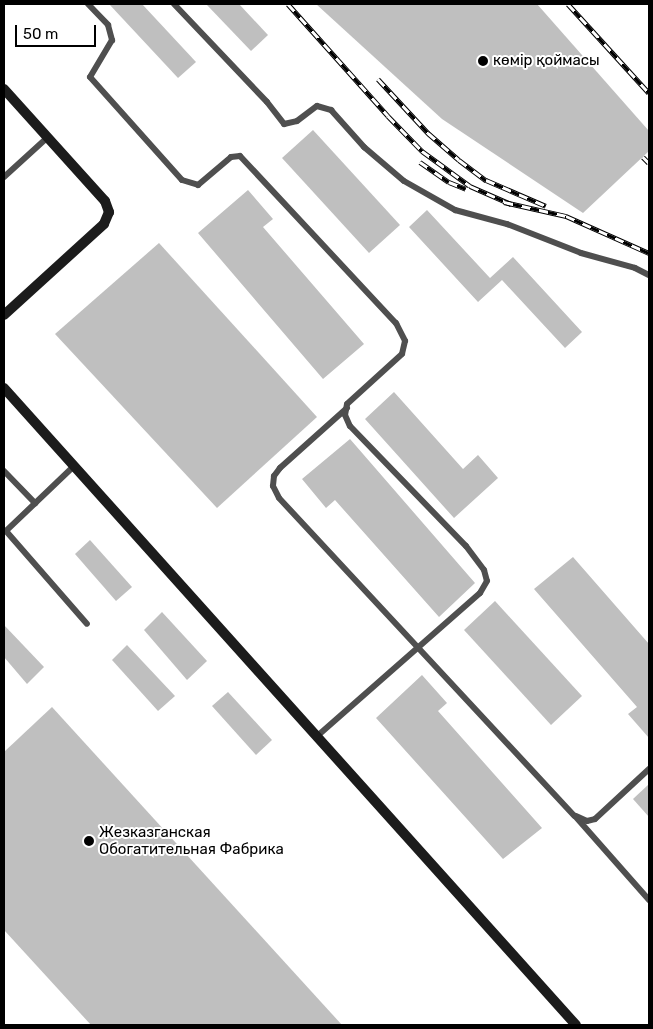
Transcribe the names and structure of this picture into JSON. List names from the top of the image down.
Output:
{
  "places": ["көмір қоймасы", "Жезказганская Обогатительная Фабрика"],
  "scale_bar": "50 m"
}
